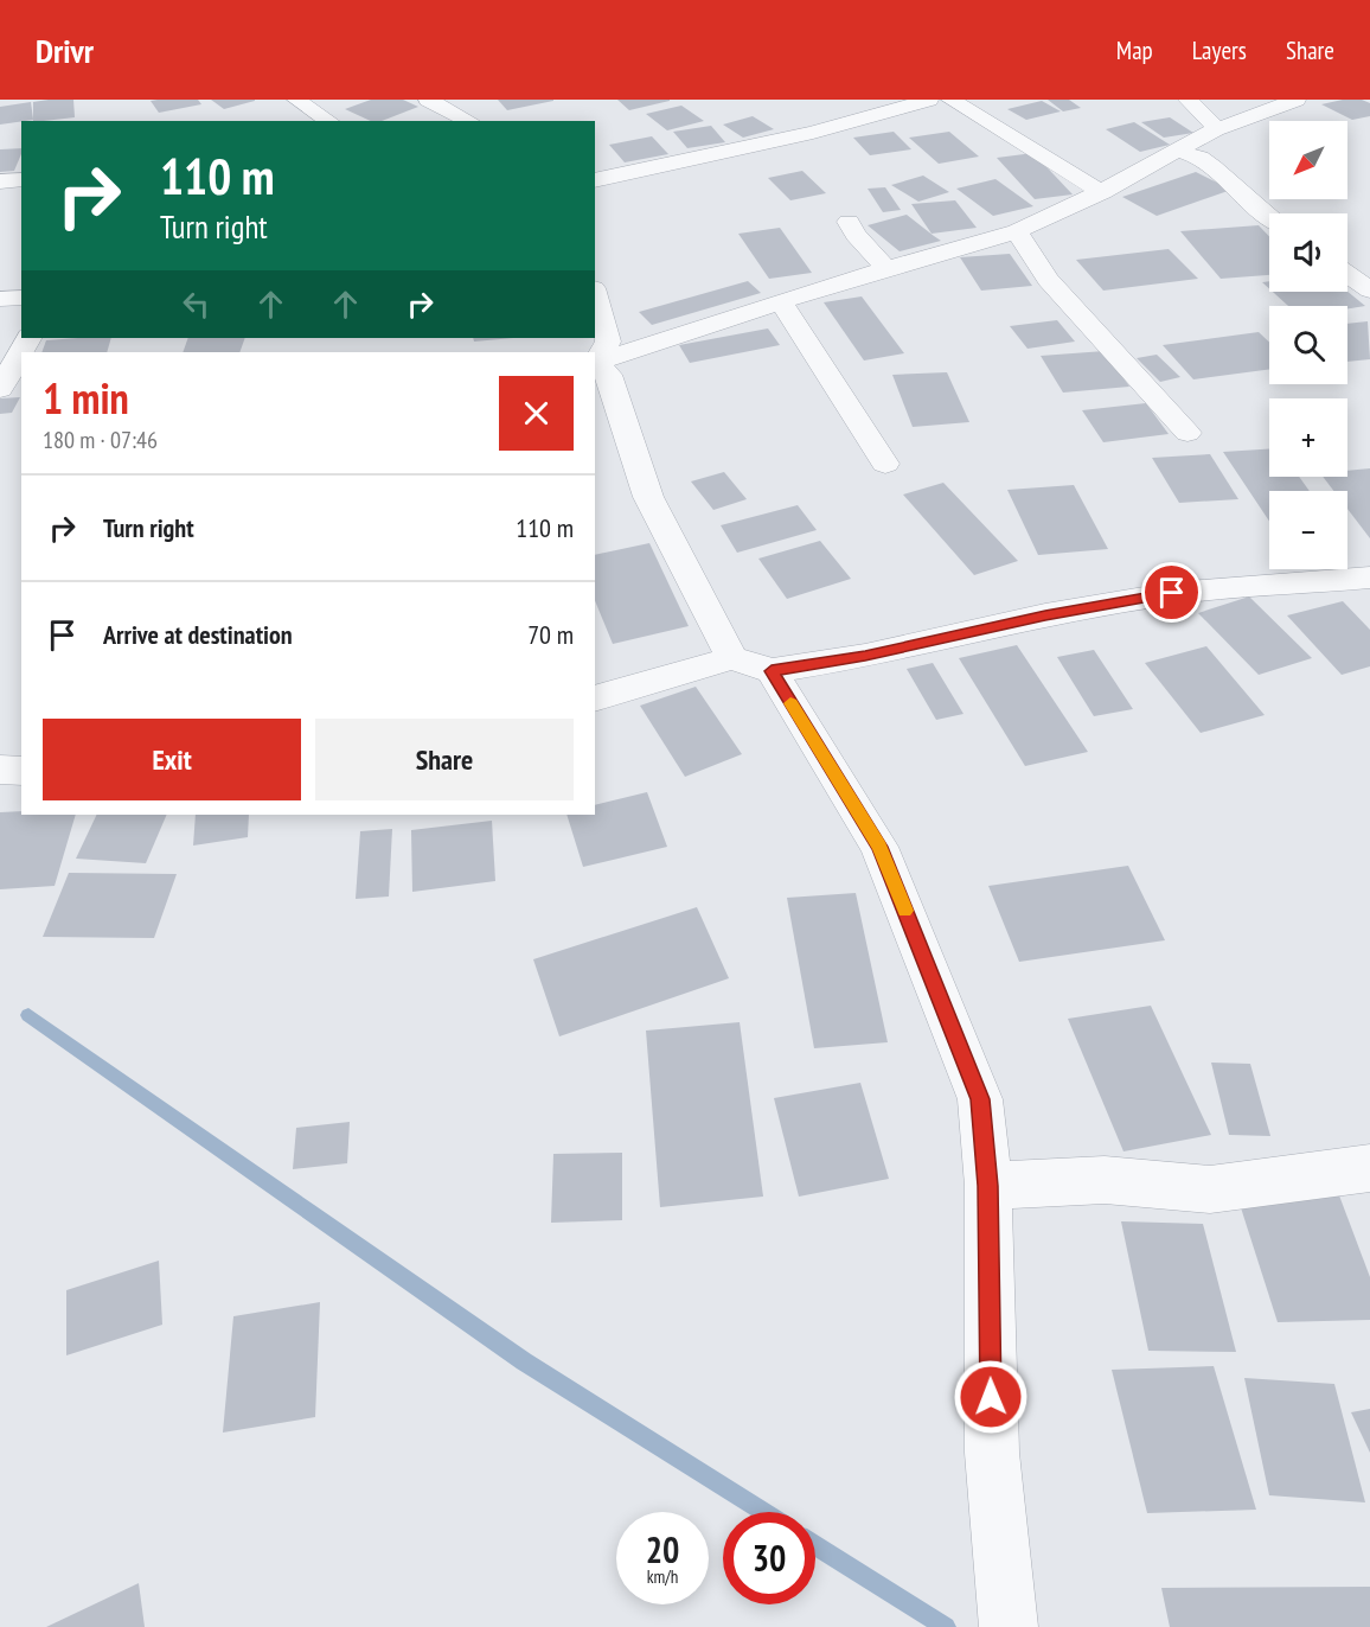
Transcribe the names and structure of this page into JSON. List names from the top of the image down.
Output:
{
  "north": "bottom left",
  "page": {
    "header": "Drivr",
    "nav": ["Map", "Layers", "Share"],
    "map_buttons": ["+", "−"],
    "turn": ["110 m", "Turn right"],
    "heading": ["1 min", "180 m · 07:46"],
    "list": [
      {
        "name": "Turn right",
        "value": "110 m"
      },
      {
        "name": "Arrive at destination",
        "value": "70 m"
      }
    ],
    "buttons": ["Exit", "Share"],
    "speed": "20 km/h",
    "limit": "30"
  }
}
